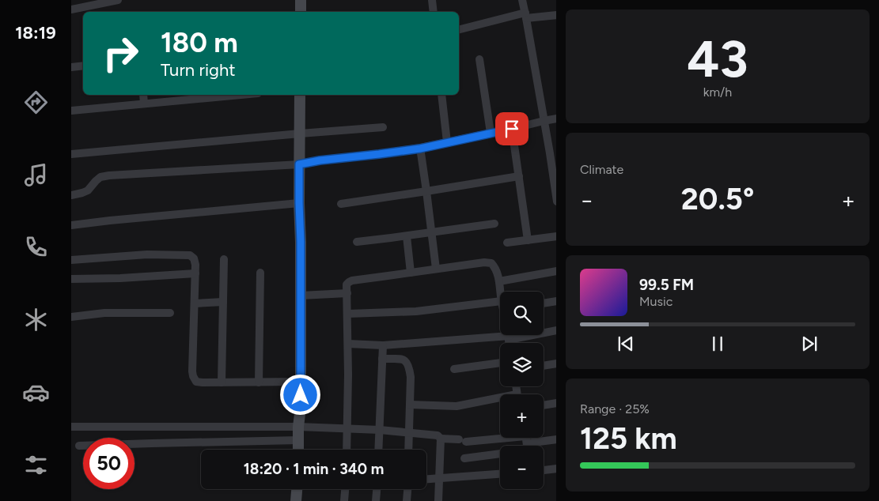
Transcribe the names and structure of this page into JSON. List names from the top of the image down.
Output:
{
  "page": {
    "tabs": "18:19",
    "tile": [
      ["43", "km/h"],
      "Climate",
      ["Range · 25%", "125 km"]
    ],
    "turn": ["180 m", "Turn right"],
    "heat": ["−", "20.5°", "+"],
    "song": ["99.5 FM", "Music"],
    "map_buttons": ["+", "−"],
    "limit": "50",
    "trip": "18:20 · 1 min · 340 m"
  }
}
